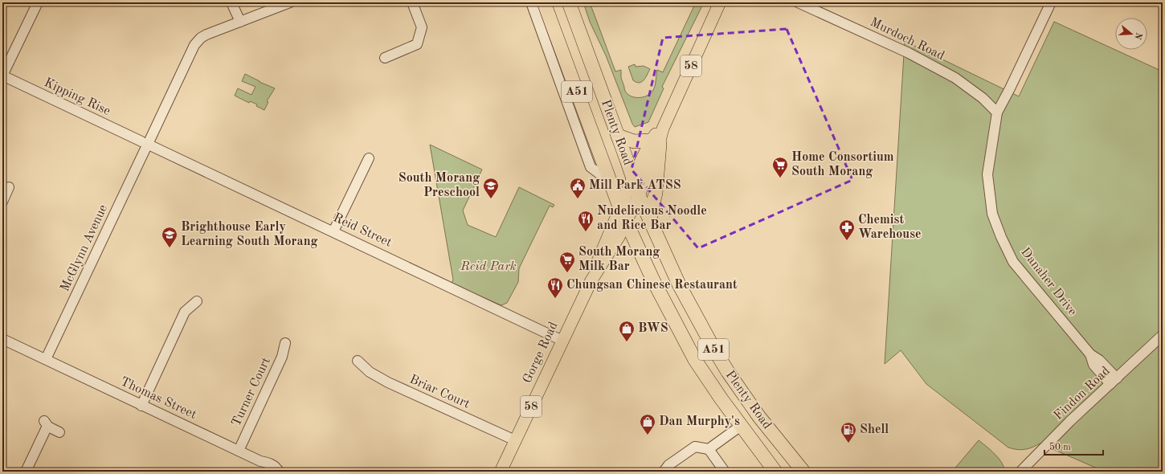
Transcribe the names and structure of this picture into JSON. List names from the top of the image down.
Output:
{
  "streets": {
    "highway": ["A51", "Plenty Road"],
    "main road": ["58", "Gorge Road"],
    "street": [
      "Murdoch Road",
      "Kipping Rise",
      "Reid Street",
      "McGlynn Avenue",
      "Danaher Drive",
      "Turner Court",
      "Briar Court",
      "Findon Road",
      "Thomas Street"
    ]
  },
  "crossings": [
    ["Murdoch Road", "Danaher Drive"],
    ["58", "Plenty Road"],
    ["58", "Gorge Road"],
    ["Kipping Rise", "Reid Street"],
    ["Kipping Rise", "McGlynn Avenue"],
    ["Plenty Road", "Gorge Road"],
    ["Reid Street", "McGlynn Avenue"],
    ["Reid Street", "Gorge Road"],
    ["McGlynn Avenue", "Thomas Street"],
    ["Danaher Drive", "Findon Road"],
    ["Gorge Road", "Briar Court"],
    ["Turner Court", "Thomas Street"]
  ],
  "parks": ["Reid Park"],
  "places": {
    "supermarket": ["Home Consortium South Morang", "South Morang Milk Bar"],
    "school or university": ["South Morang Preschool", "Brighthouse Early Learning South Morang"],
    "public building": ["Mill Park ATSS"],
    "restaurant": ["Nudelicious Noodle and Rice Bar", "Chungsan Chinese Restaurant"],
    "pharmacy": ["Chemist Warehouse"],
    "shop": ["BWS", "Dan Murphy's"],
    "fuel station": ["Shell"]
  },
  "scale_bar": "50 m",
  "north": "right"
}
